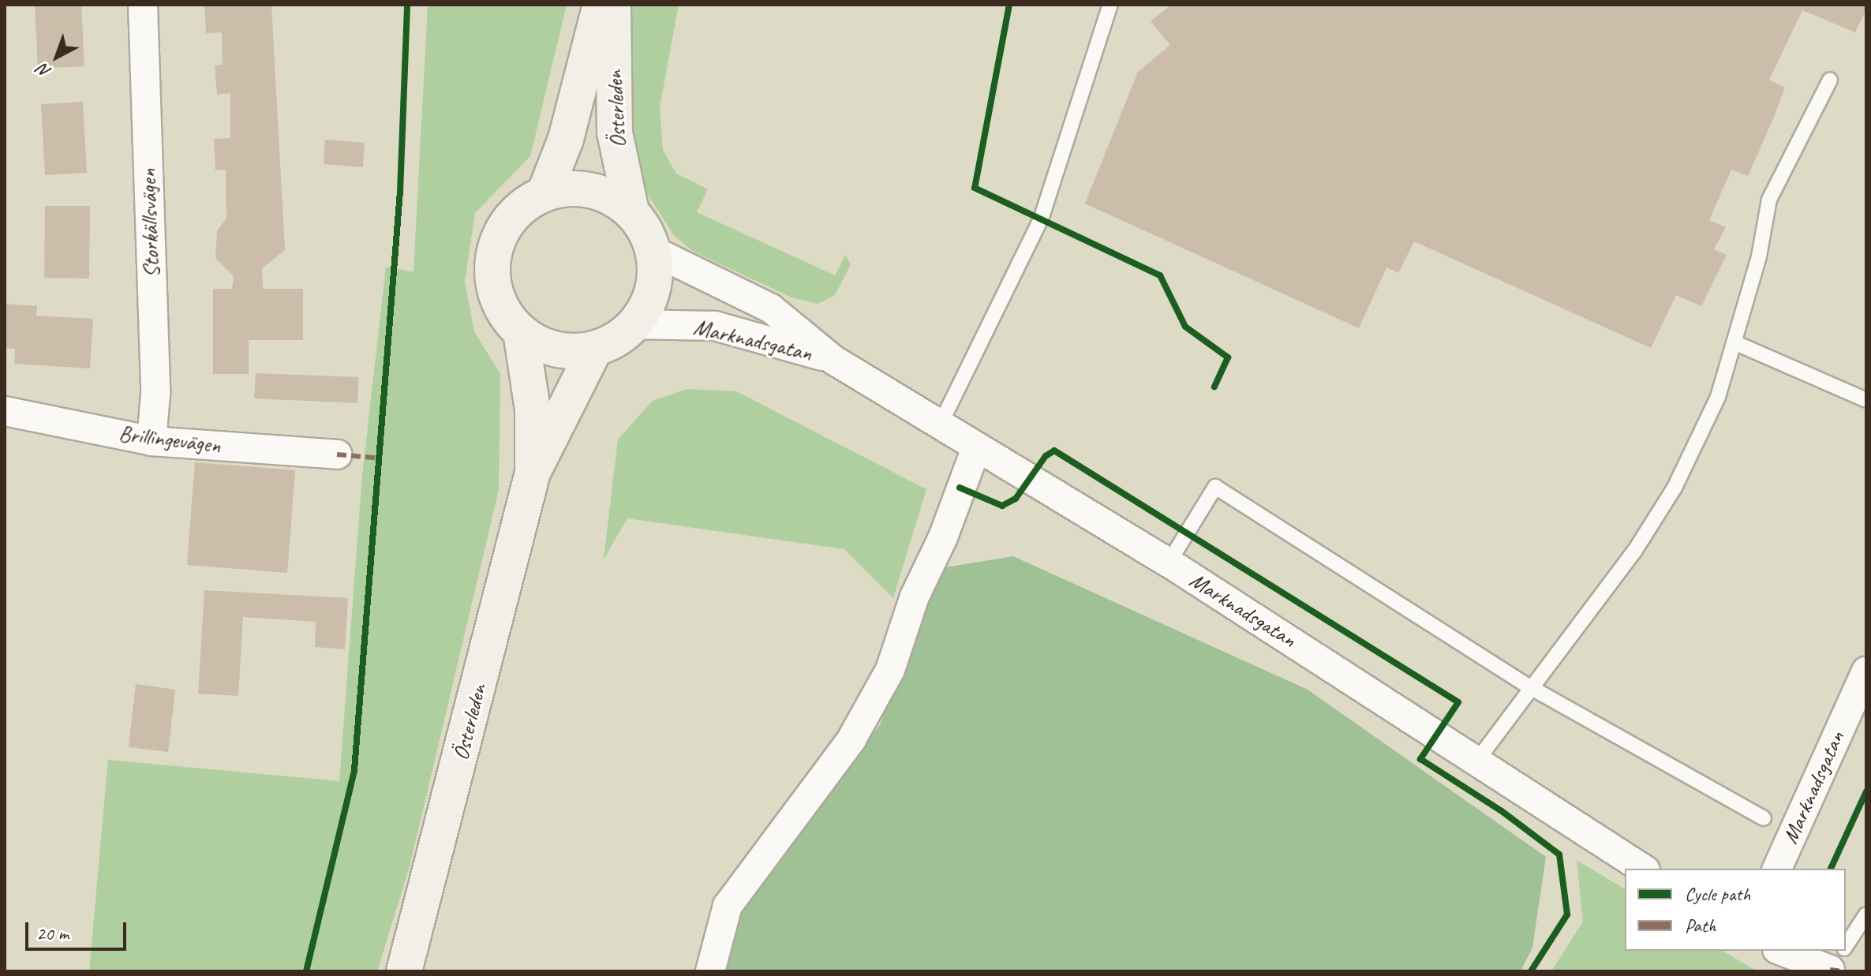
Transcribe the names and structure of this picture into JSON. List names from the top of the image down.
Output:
{
  "streets": {
    "main road": ["Österleden"],
    "street": ["Storkällsvägen", "Marknadsgatan", "Brillingevägen"]
  },
  "crossings": [
    ["Österleden", "Marknadsgatan"],
    ["Storkällsvägen", "Brillingevägen"]
  ],
  "legend": ["Cycle path", "Path"],
  "scale_bar": "20 m",
  "north": "bottom left"
}
